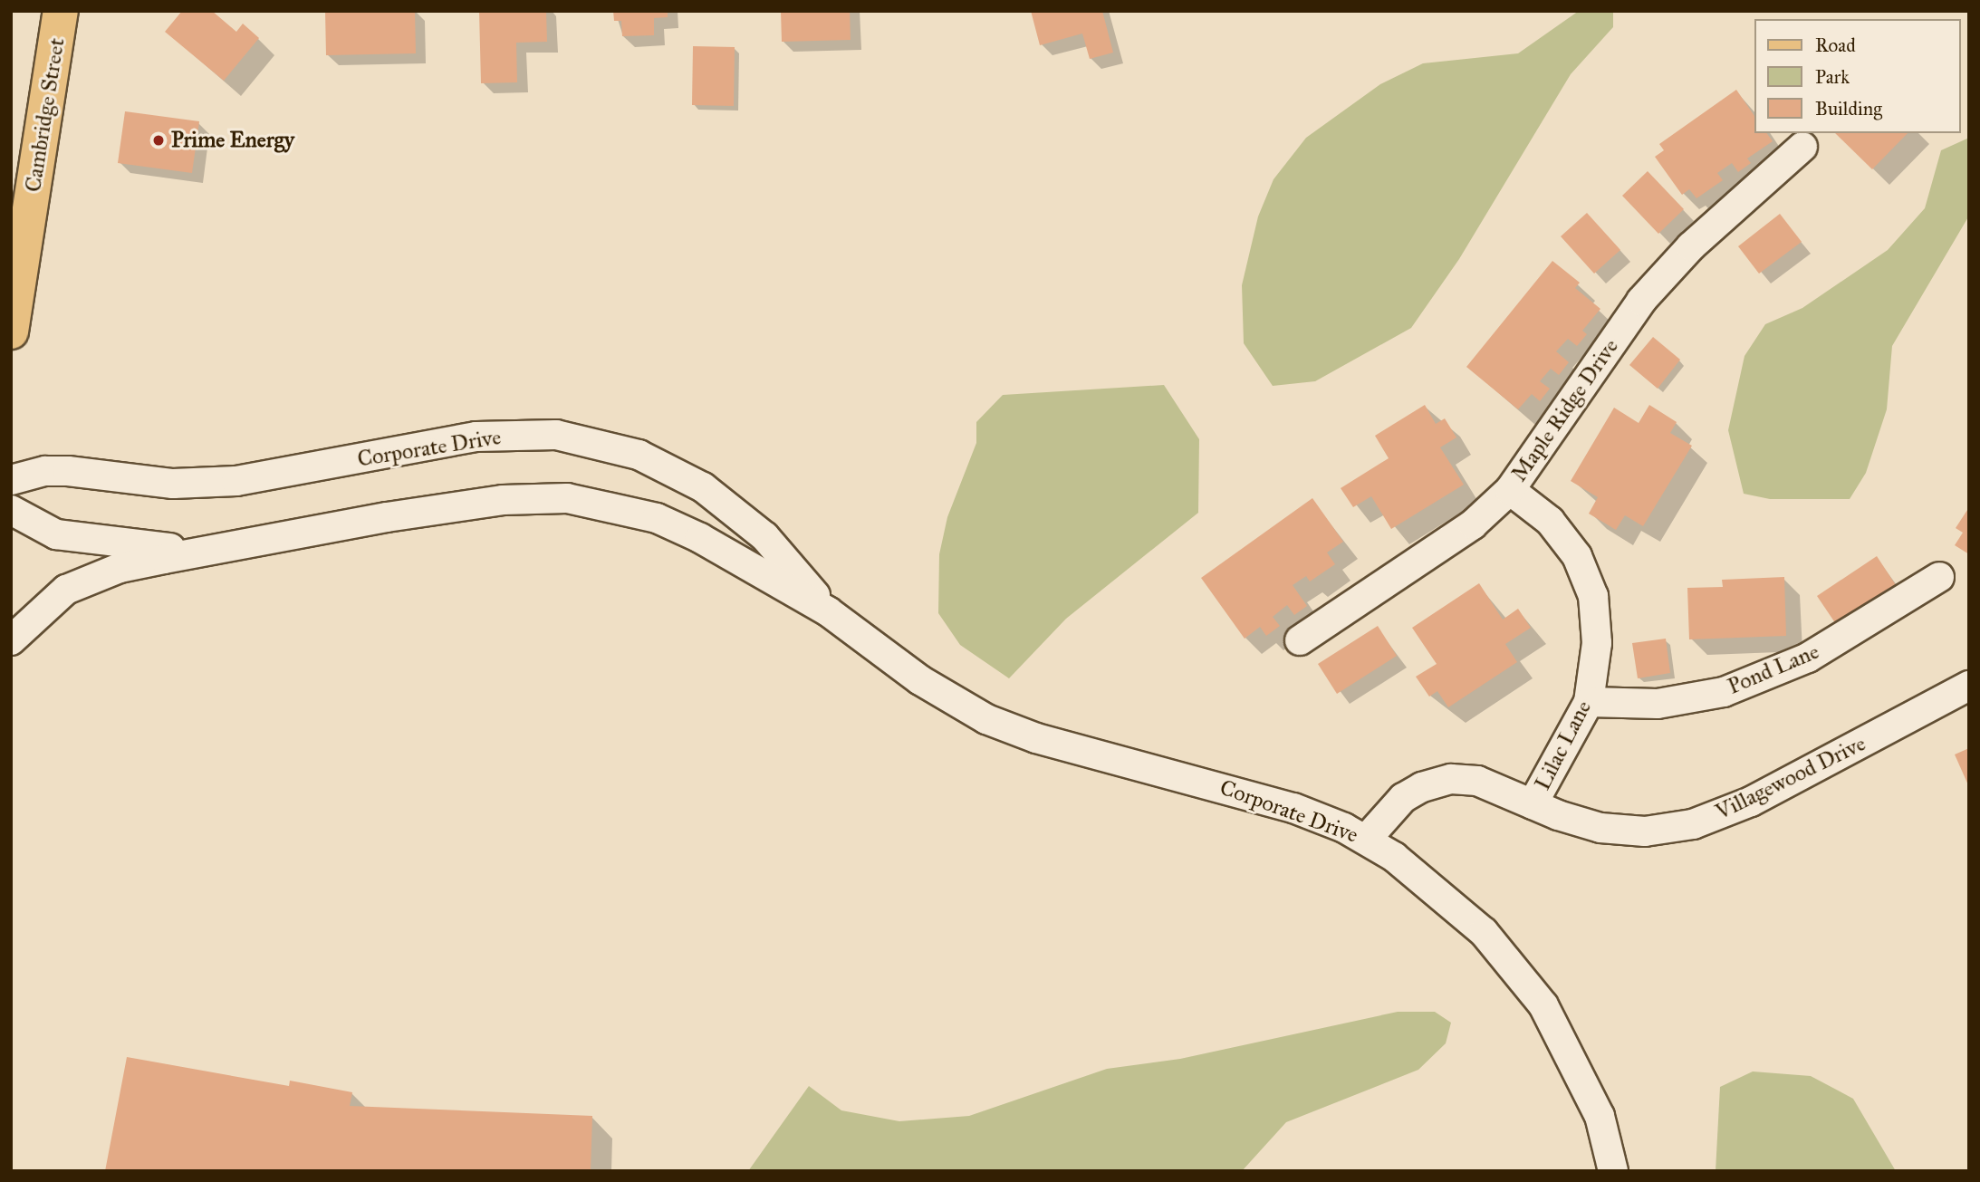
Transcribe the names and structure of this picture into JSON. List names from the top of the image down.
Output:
{
  "streets": {
    "main road": ["Cambridge Street"],
    "street": [
      "Maple Ridge Drive",
      "Corporate Drive",
      "Pond Lane",
      "Lilac Lane",
      "Villagewood Drive"
    ]
  },
  "crossings": [
    ["Maple Ridge Drive", "Lilac Lane"],
    ["Corporate Drive", "Villagewood Drive"],
    ["Pond Lane", "Lilac Lane"],
    ["Lilac Lane", "Villagewood Drive"]
  ],
  "places": ["Prime Energy"],
  "legend": ["Road", "Park", "Building"]
}
